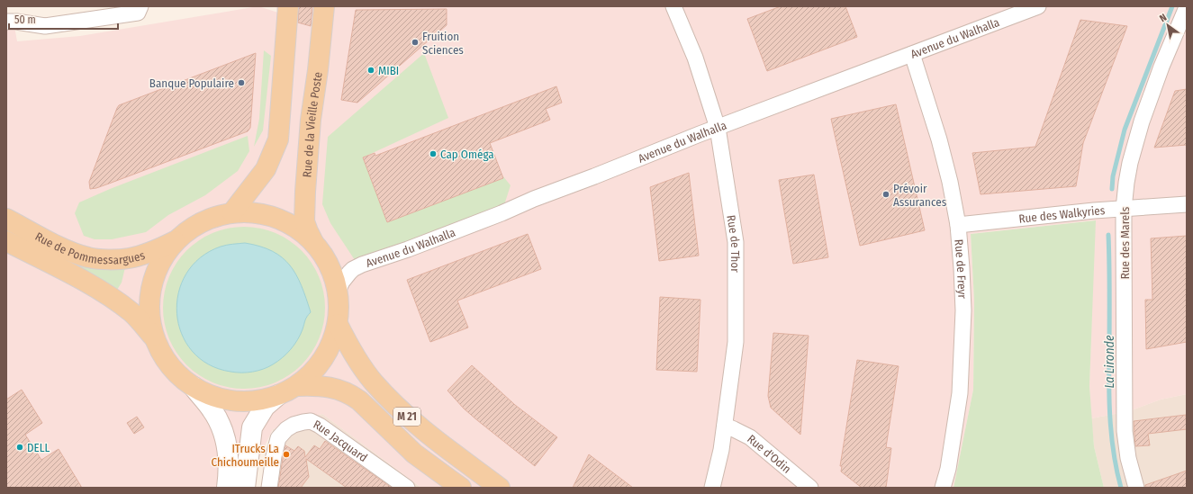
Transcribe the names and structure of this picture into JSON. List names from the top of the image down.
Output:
{
  "streets": {
    "main road": ["Rue de la Vieille Poste", "Rue de Pommessargues", "M 21"],
    "street": [
      "Avenue du Walhalla",
      "Rue des Walkyries",
      "Rue des Marels",
      "Rue de Thor",
      "Rue de Freyr",
      "Rue Jacquard",
      "Rue d'Odin"
    ]
  },
  "crossings": [
    ["Avenue du Walhalla", "Rue de Thor"],
    ["Avenue du Walhalla", "Rue de Freyr"],
    ["Rue des Walkyries", "Rue des Marels"],
    ["Rue des Walkyries", "Rue de Freyr"],
    ["Rue de Thor", "Rue d'Odin"]
  ],
  "water": ["La Lironde"],
  "places": [
    "Fruition Sciences",
    "MIBI",
    "Banque Populaire",
    "Cap Oméga",
    "Prévoir Assurances",
    "DELL",
    "ITrucks La Chichoumeille"
  ],
  "scale_bar": "50 m",
  "north": "top left"
}
